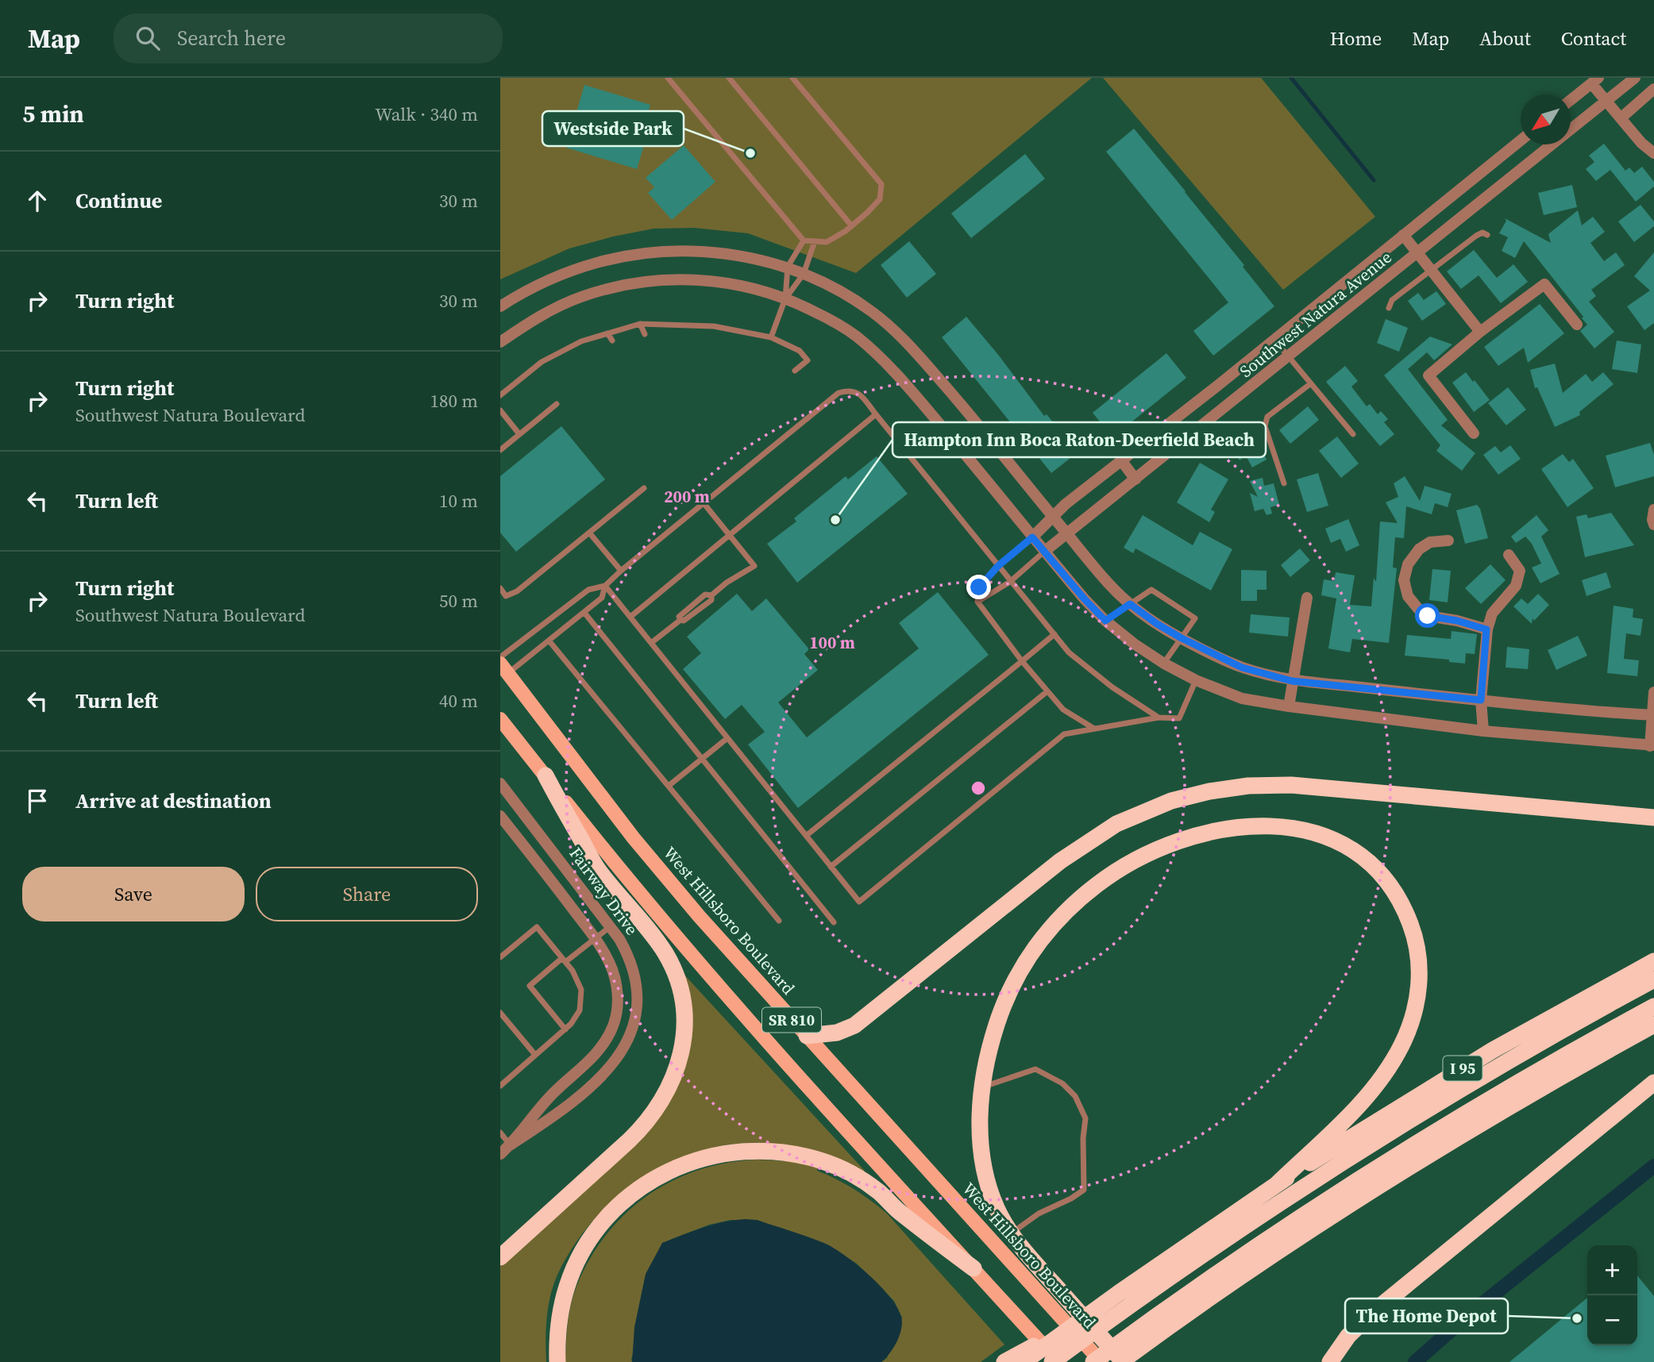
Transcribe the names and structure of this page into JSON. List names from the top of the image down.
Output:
{
  "streets": {
    "highway": ["I 95"],
    "main road": ["West Hillsboro Boulevard", "SR 810"],
    "street": ["Southwest Natura Avenue", "Fairway Drive"]
  },
  "places": ["Westside Park", "Hampton Inn Boca Raton-Deerfield Beach", "The Home Depot"],
  "north": "bottom left",
  "page": {
    "header": "Map",
    "search": "Search here",
    "nav": [
      "Home",
      "Map",
      "About",
      "Contact"
    ],
    "heading": ["5 min", "Walk · 340 m"],
    "list": [
      ["Continue", "30 m"],
      ["Turn right", "30 m"],
      ["Turn right", "Southwest Natura Boulevard", "180 m"],
      ["Turn left", "10 m"],
      ["Turn right", "Southwest Natura Boulevard", "50 m"],
      ["Turn left", "40 m"],
      "Arrive at destination"
    ],
    "buttons": ["Save", "Share"],
    "map_buttons": ["+", "−"]
  },
  "rings": ["200 m", "100 m"]
}
